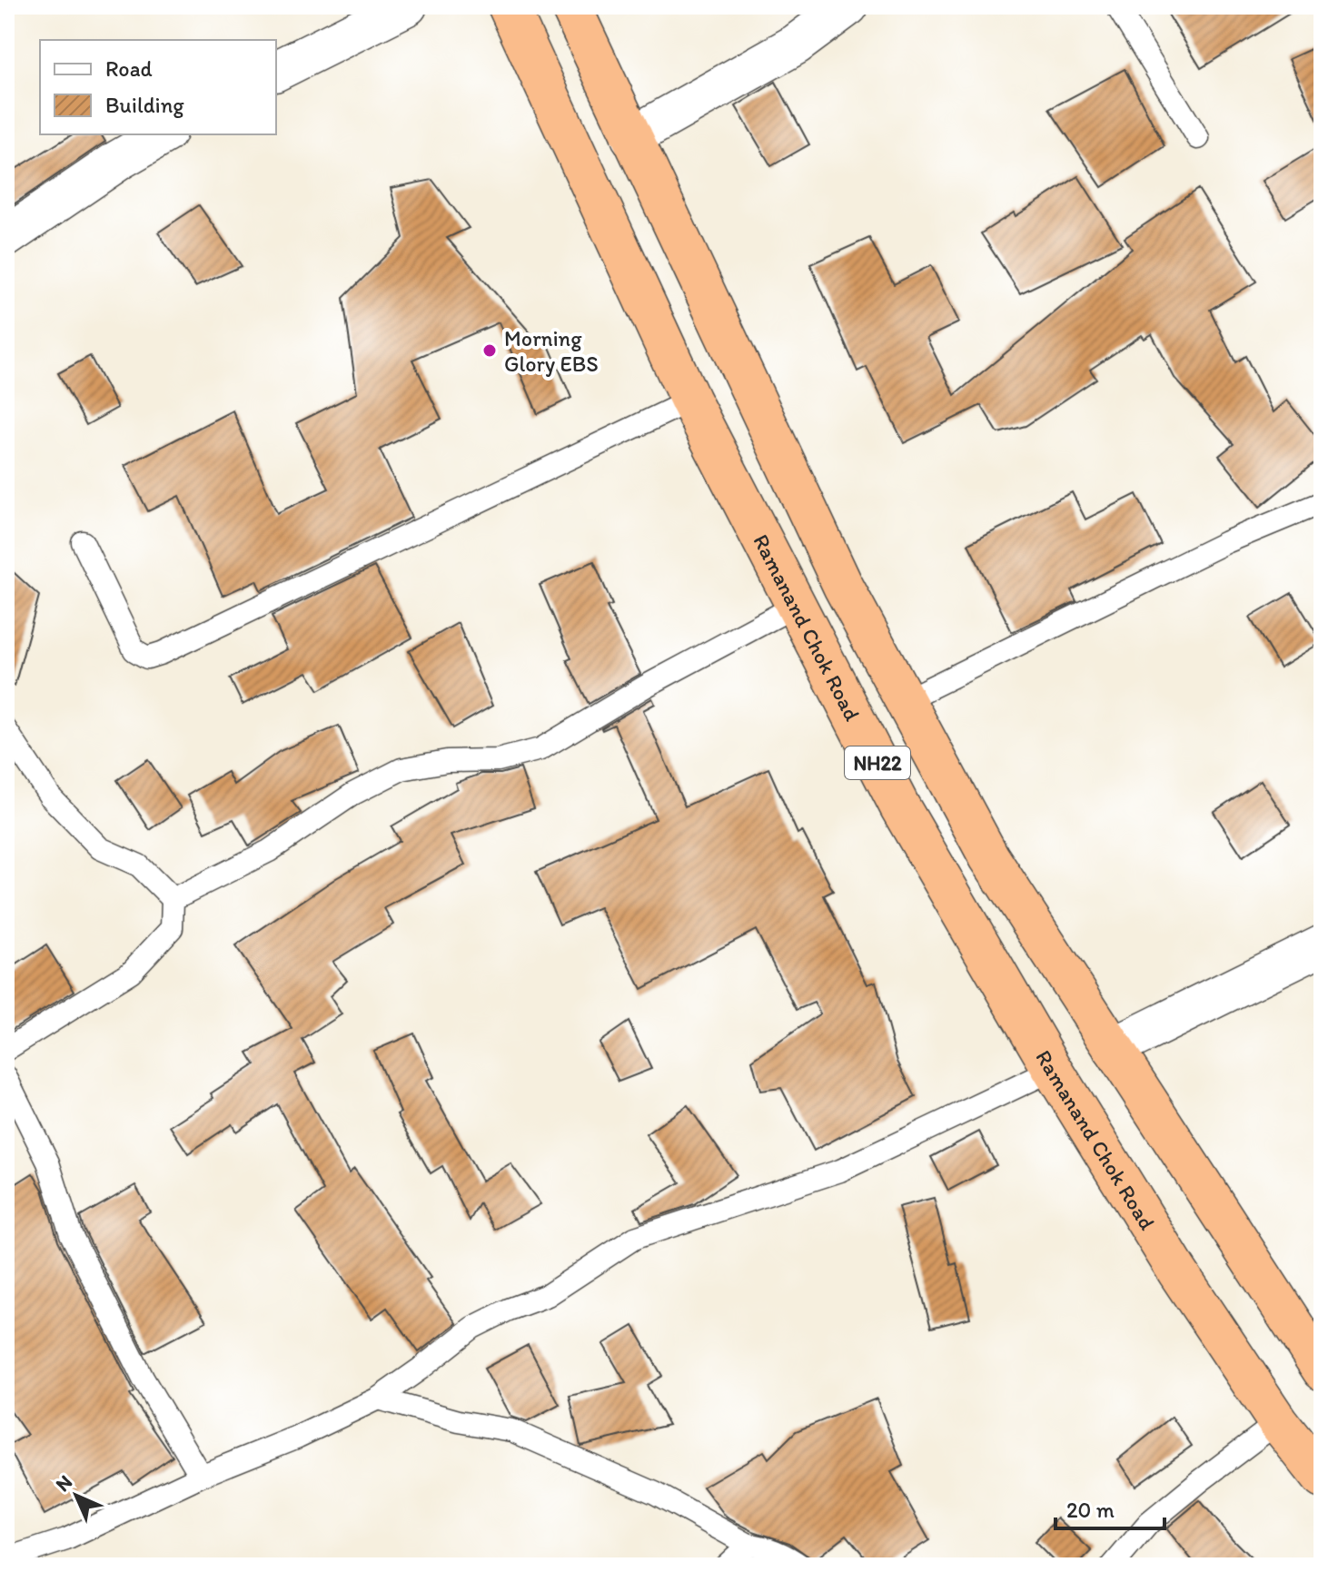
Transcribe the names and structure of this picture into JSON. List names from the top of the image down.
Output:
{
  "streets": {
    "highway": ["Ramanand Chok Road", "NH22"]
  },
  "places": ["Morning Glory EBS"],
  "legend": ["Road", "Building"],
  "scale_bar": "20 m",
  "north": "top left"
}
